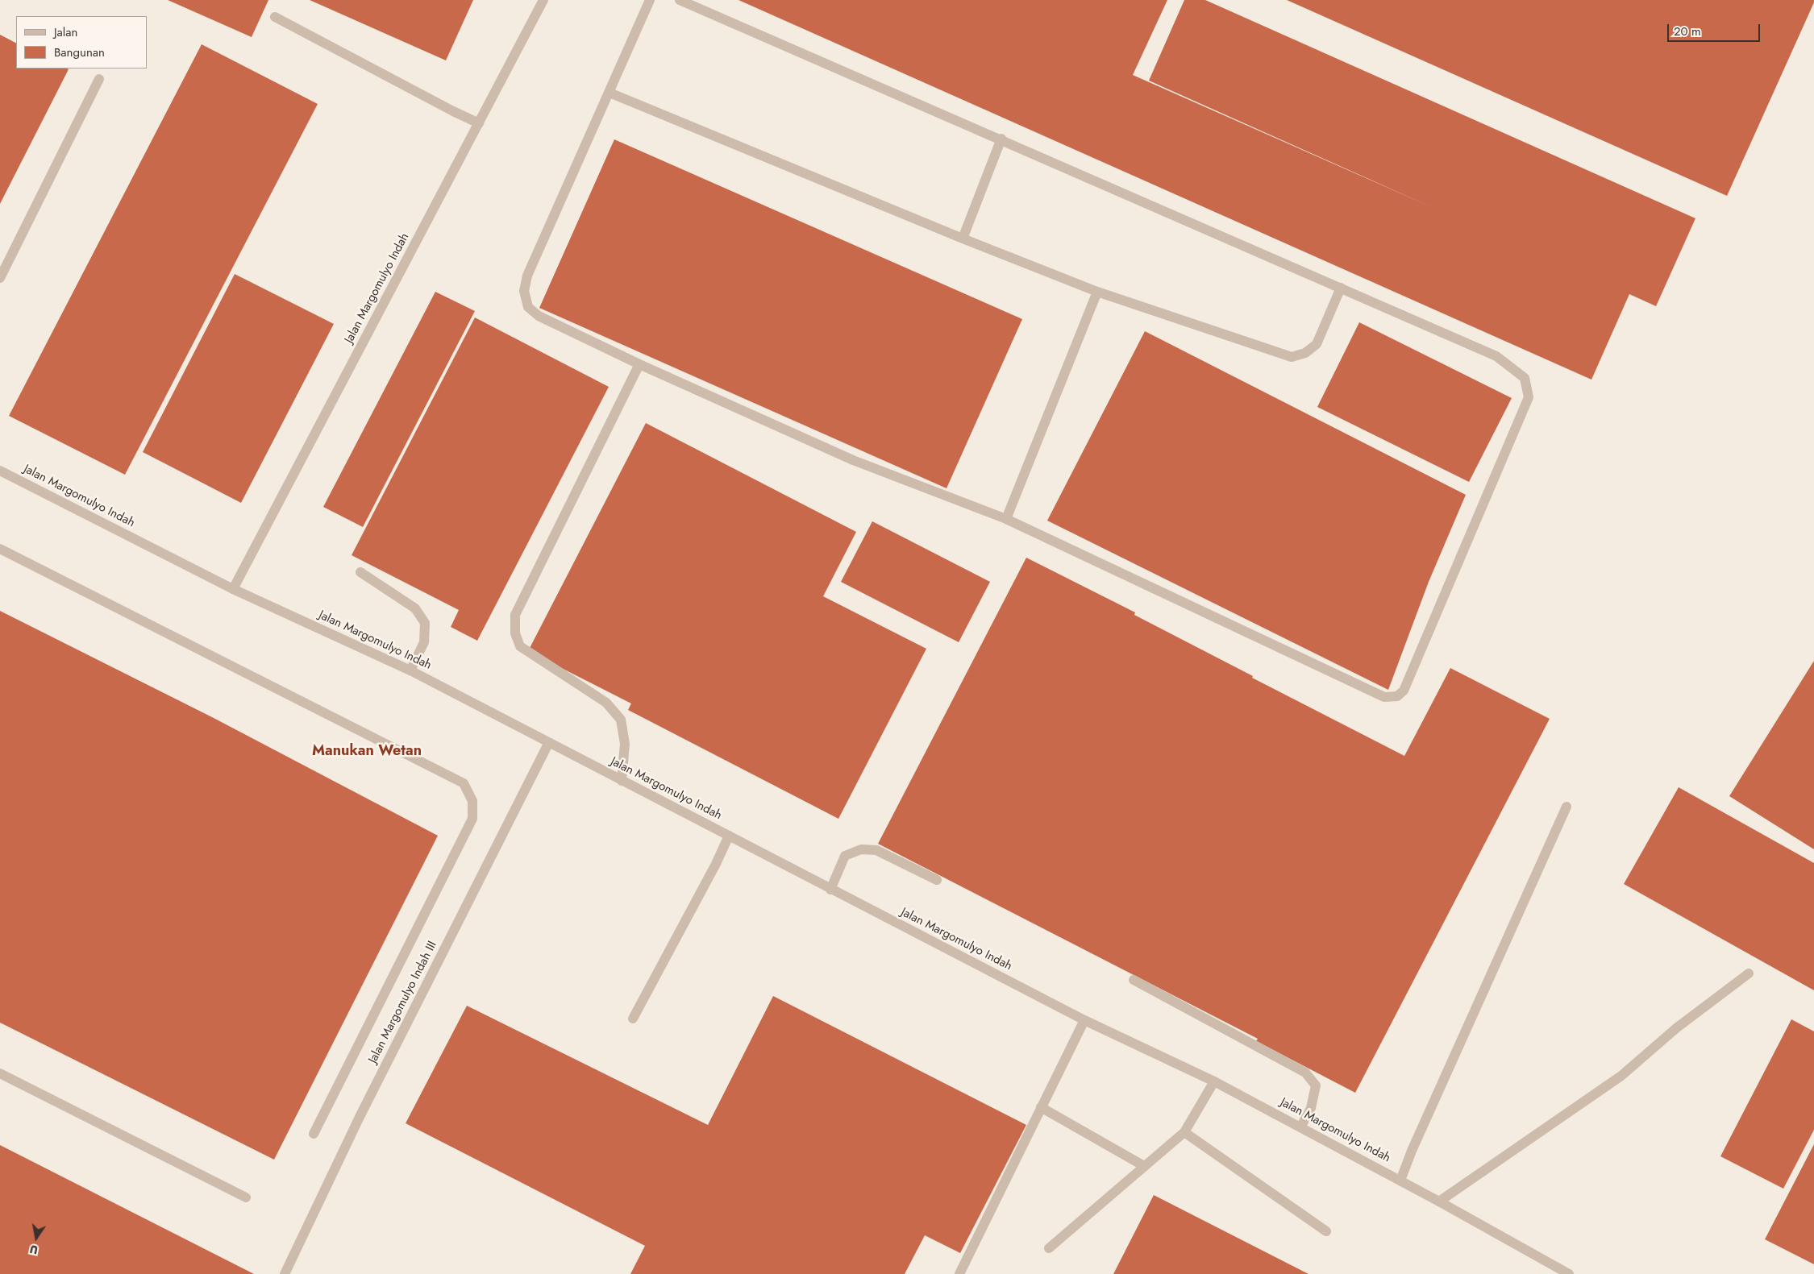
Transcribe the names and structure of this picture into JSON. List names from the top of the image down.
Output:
{
  "streets": {
    "street": ["Jalan Margomulyo Indah", "Jalan Margomulyo Indah III"]
  },
  "crossings": [
    ["Jalan Margomulyo Indah", "Jalan Margomulyo Indah III"]
  ],
  "districts": ["Manukan Wetan"],
  "legend": ["Jalan", "Bangunan"],
  "scale_bar": "20 m",
  "north": "bottom"
}
